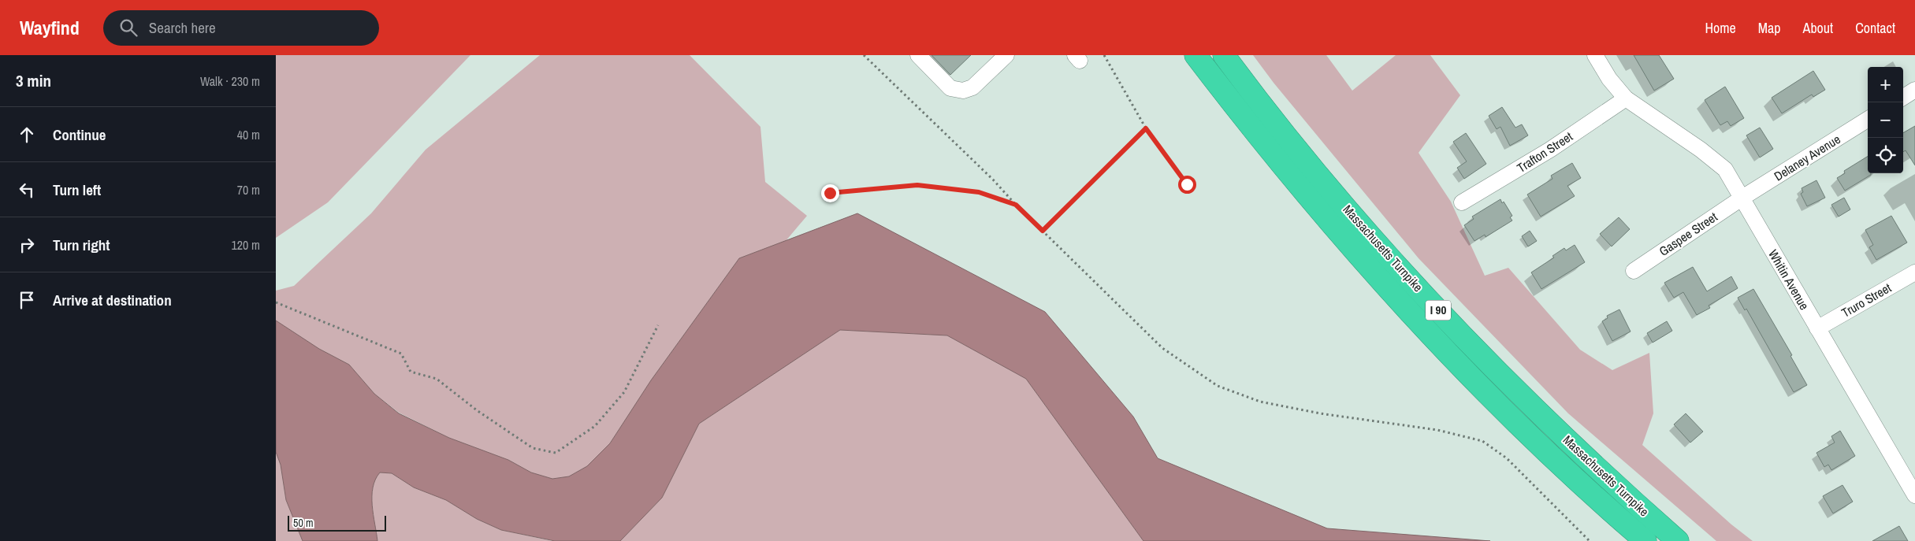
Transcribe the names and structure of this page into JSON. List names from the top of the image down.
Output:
{
  "streets": {
    "highway": ["Massachusetts Turnpike", "I 90"],
    "street": [
      "Trafton Street",
      "Delaney Avenue",
      "Gaspee Street",
      "Whitin Avenue",
      "Truro Street"
    ]
  },
  "crossings": [
    ["Trafton Street", "Whitin Avenue"],
    ["Delaney Avenue", "Gaspee Street"],
    ["Delaney Avenue", "Whitin Avenue"],
    ["Gaspee Street", "Whitin Avenue"],
    ["Whitin Avenue", "Truro Street"]
  ],
  "scale_bar": "50 m",
  "page": {
    "header": "Wayfind",
    "search": "Search here",
    "nav": [
      "Home",
      "Map",
      "About",
      "Contact"
    ],
    "heading": ["3 min", "Walk · 230 m"],
    "map_buttons": ["+", "−"],
    "list": [
      ["Continue", "40 m"],
      ["Turn left", "70 m"],
      ["Turn right", "120 m"],
      "Arrive at destination"
    ],
    "scale": "50 m"
  }
}
